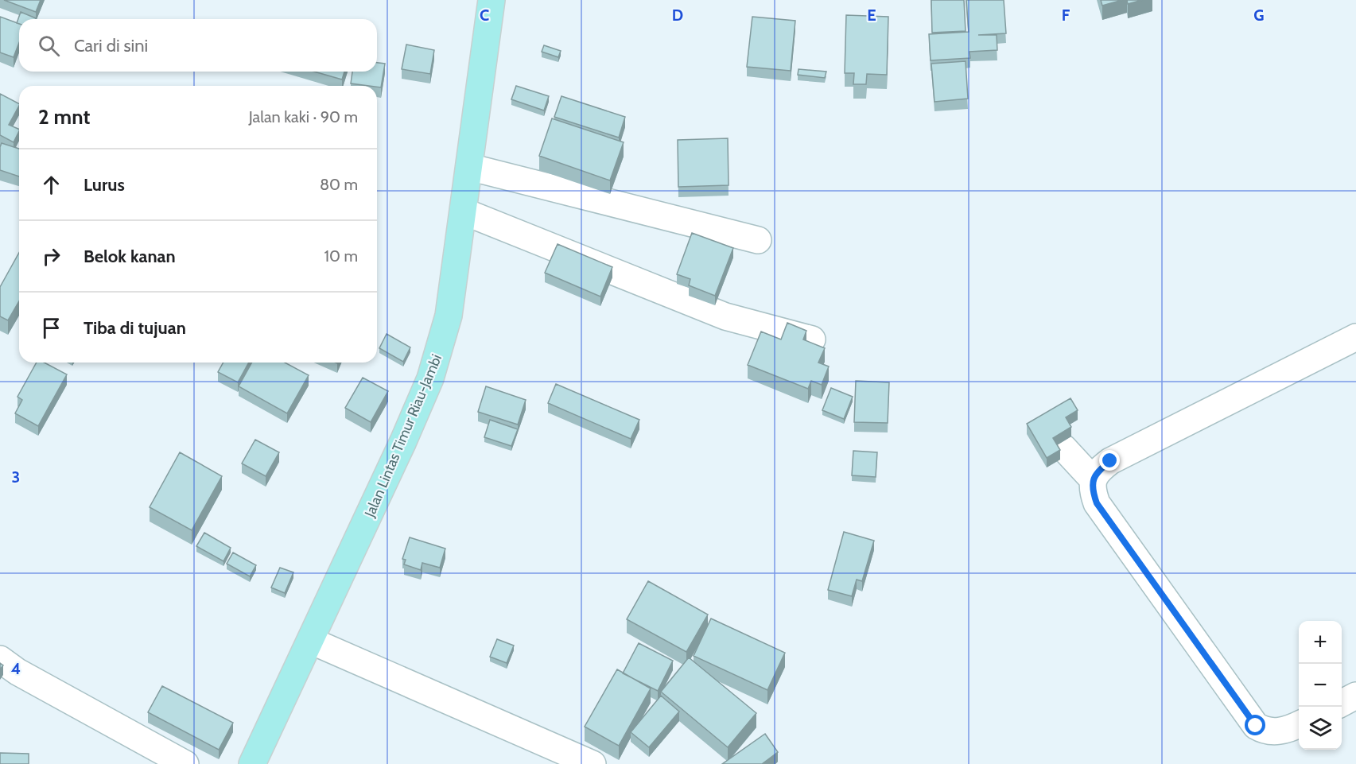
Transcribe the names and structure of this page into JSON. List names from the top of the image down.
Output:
{
  "streets": {
    "highway": ["Jalan Lintas Timur Riau-Jambi"]
  },
  "page": {
    "search": "Cari di sini",
    "heading": ["2 mnt", "Jalan kaki · 90 m"],
    "list": [
      ["Lurus", "80 m"],
      ["Belok kanan", "10 m"],
      "Tiba di tujuan"
    ],
    "map_buttons": ["+", "−"]
  },
  "grid": {
    "columns": [
      "C",
      "D",
      "E",
      "F",
      "G"
    ],
    "rows": ["3", "4"]
  }
}
